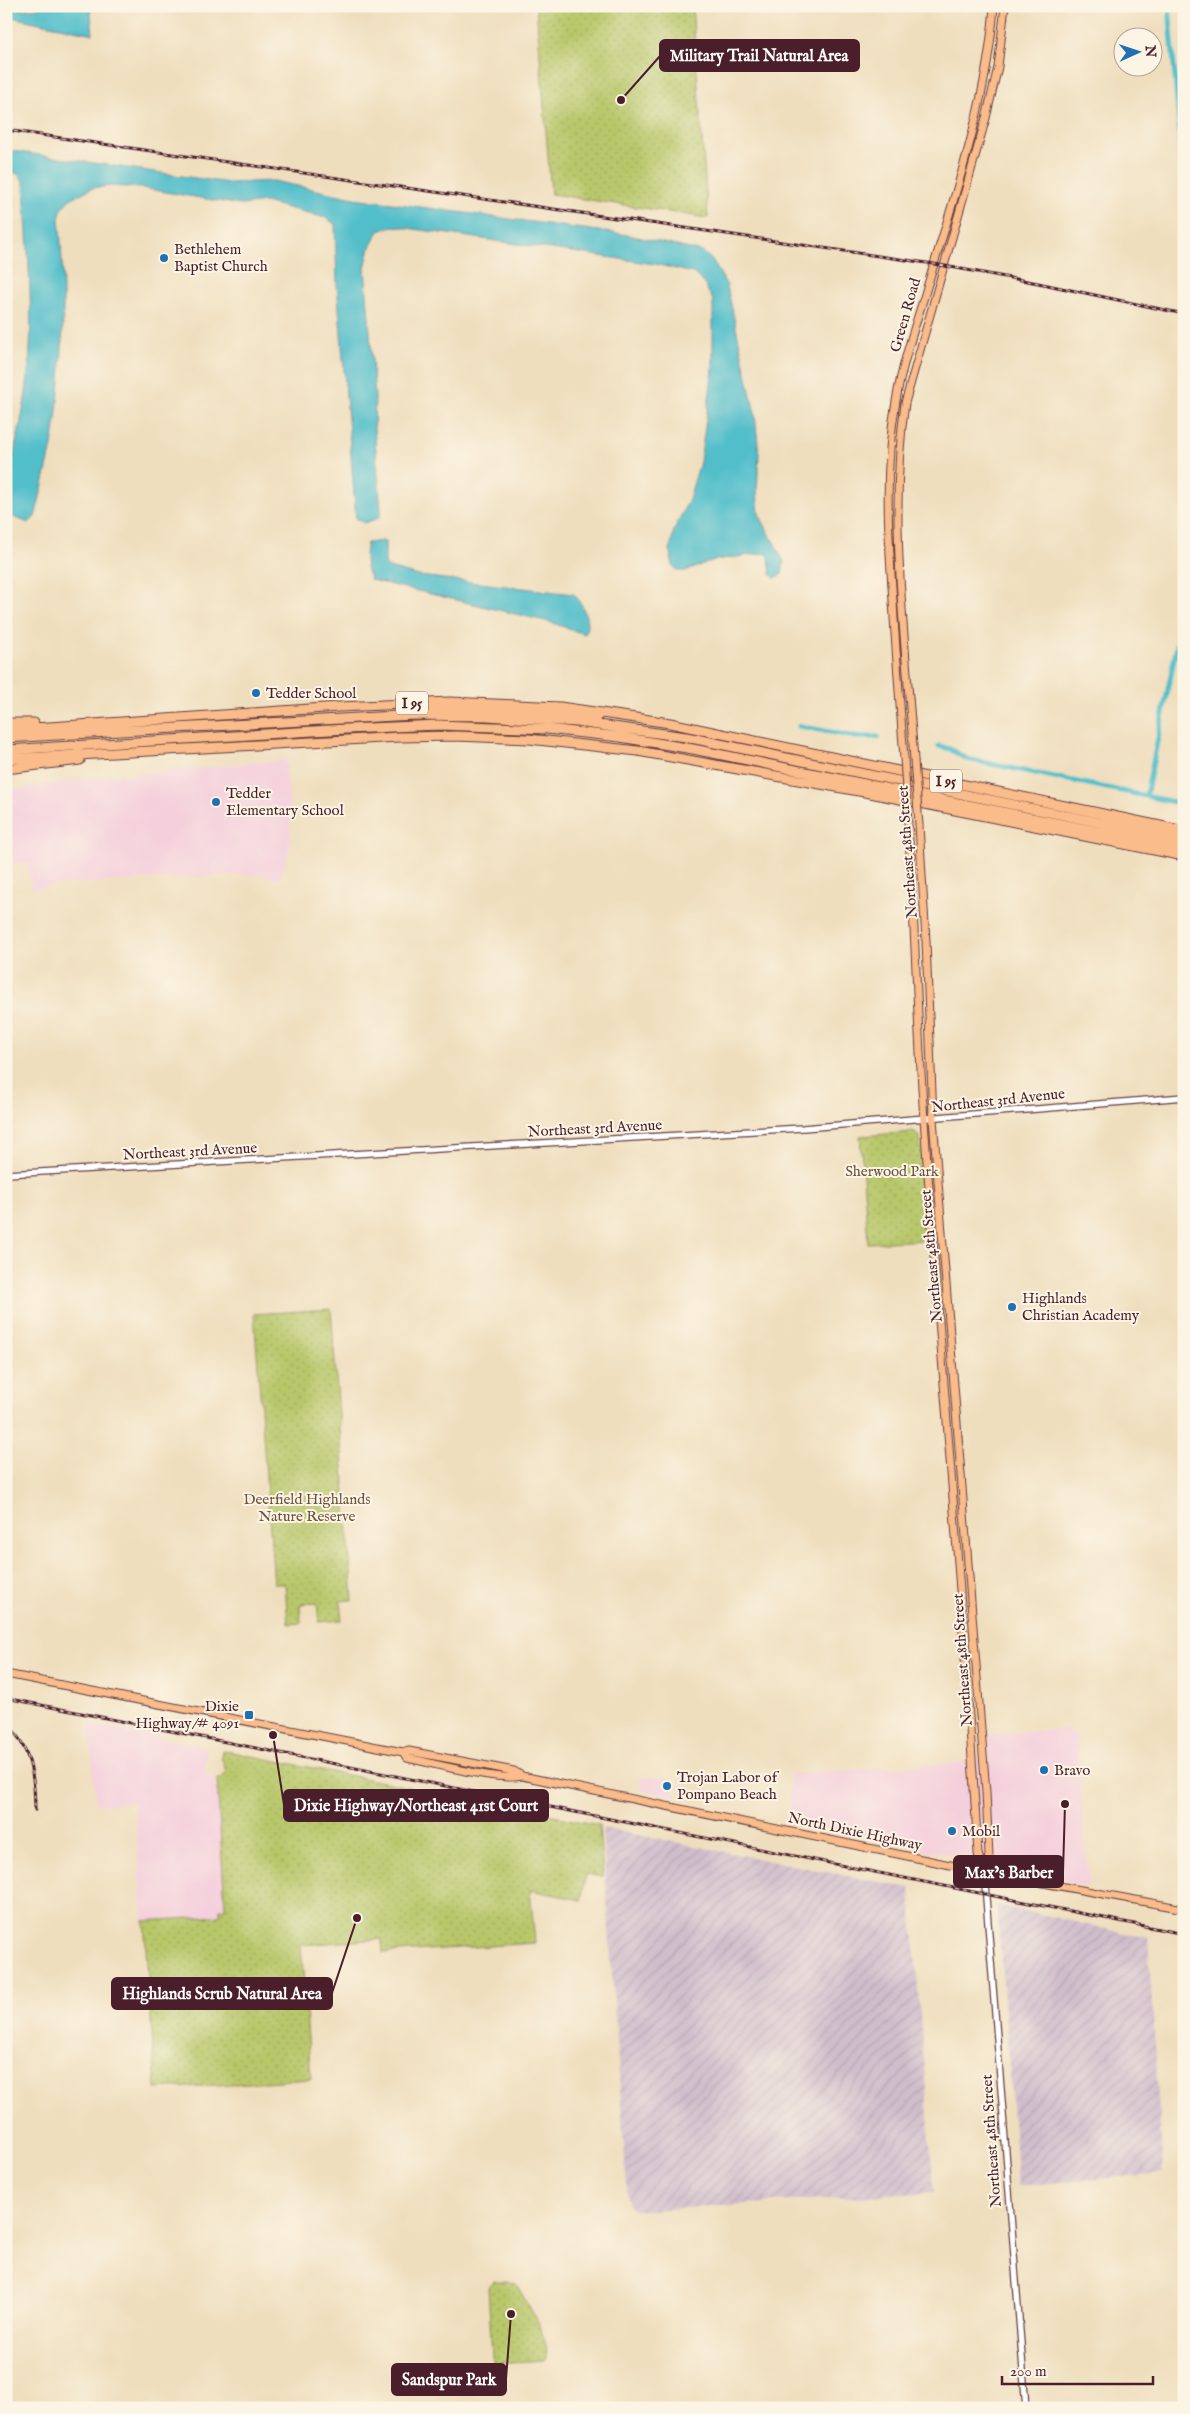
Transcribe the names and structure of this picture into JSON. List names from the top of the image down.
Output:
{
  "streets": {
    "highway": ["I 95"],
    "main road": ["Green Road", "Northeast 48th Street", "North Dixie Highway"],
    "street": ["Northeast 3rd Avenue"]
  },
  "crossings": [
    ["Green Road", "Northeast 48th Street"],
    ["Northeast 48th Street", "Northeast 3rd Avenue"],
    ["Northeast 48th Street", "North Dixie Highway"]
  ],
  "parks": ["Sherwood Park", "Deerfield Highlands Nature Reserve"],
  "places": {
    "other": [
      "Military Trail Natural Area",
      "Bethlehem Baptist Church",
      "Tedder School",
      "Tedder Elementary School",
      "Highlands Christian Academy",
      "Dixie Highway/Northeast 41st Court",
      "Bravo",
      "Trojan Labor of Pompano Beach",
      "Max’s Barber",
      "Mobil",
      "Highlands Scrub Natural Area",
      "Sandspur Park"
    ],
    "transit": ["Dixie Highway/# 4091"]
  },
  "scale_bar": "200 m",
  "north": "right"
}
